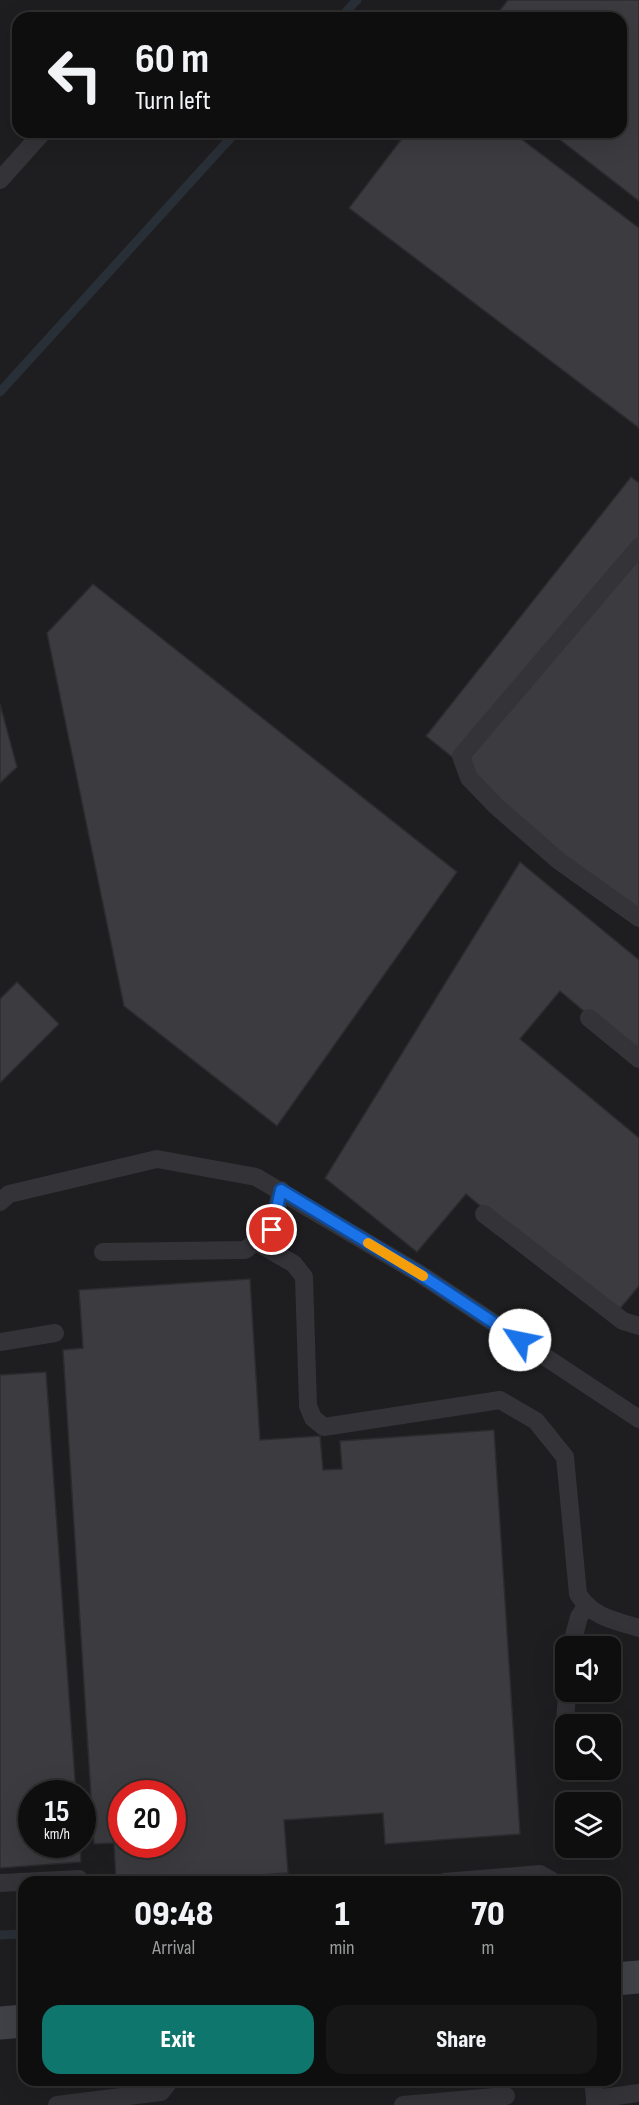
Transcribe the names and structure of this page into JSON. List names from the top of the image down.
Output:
{
  "page": {
    "turn": ["60 m", "Turn left"],
    "speed": "15 km/h",
    "limit": "20",
    "eta": [
      "09:48",
      "Arrival",
      "1",
      "min",
      "70",
      "m"
    ],
    "buttons": ["Exit", "Share"]
  }
}
